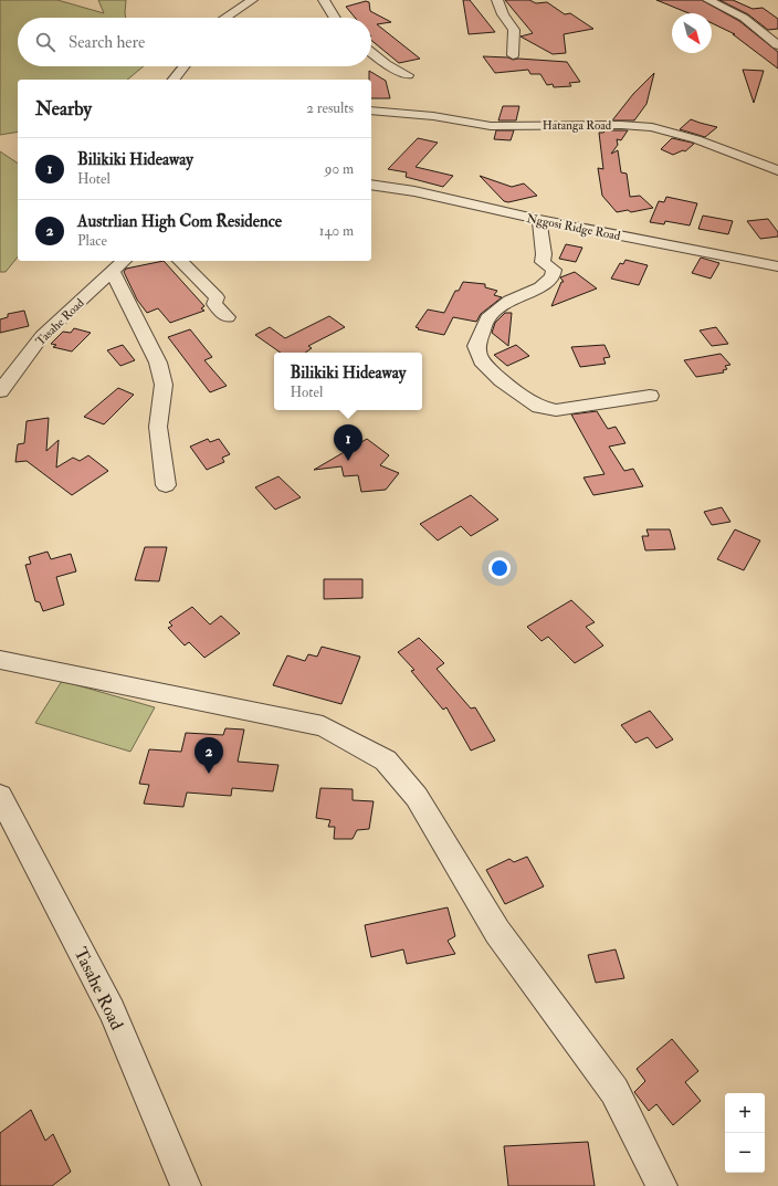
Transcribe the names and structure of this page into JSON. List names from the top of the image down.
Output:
{
  "streets": {
    "street": ["Hatanga Road", "Nggosi Ridge Road", "Tasahe Road"]
  },
  "north": "bottom right",
  "page": {
    "search": "Search here",
    "heading": ["Nearby", "2 results"],
    "list": [
      {
        "mark": "1",
        "name": "Bilikiki Hideaway",
        "note": "Hotel",
        "value": "90 m"
      },
      {
        "mark": "2",
        "name": "Austrlian High Com Residence",
        "note": "Place",
        "value": "140 m"
      }
    ],
    "popup": ["Bilikiki Hideaway", "Hotel"],
    "pins": ["1", "2"],
    "map_buttons": ["+", "−"]
  }
}
